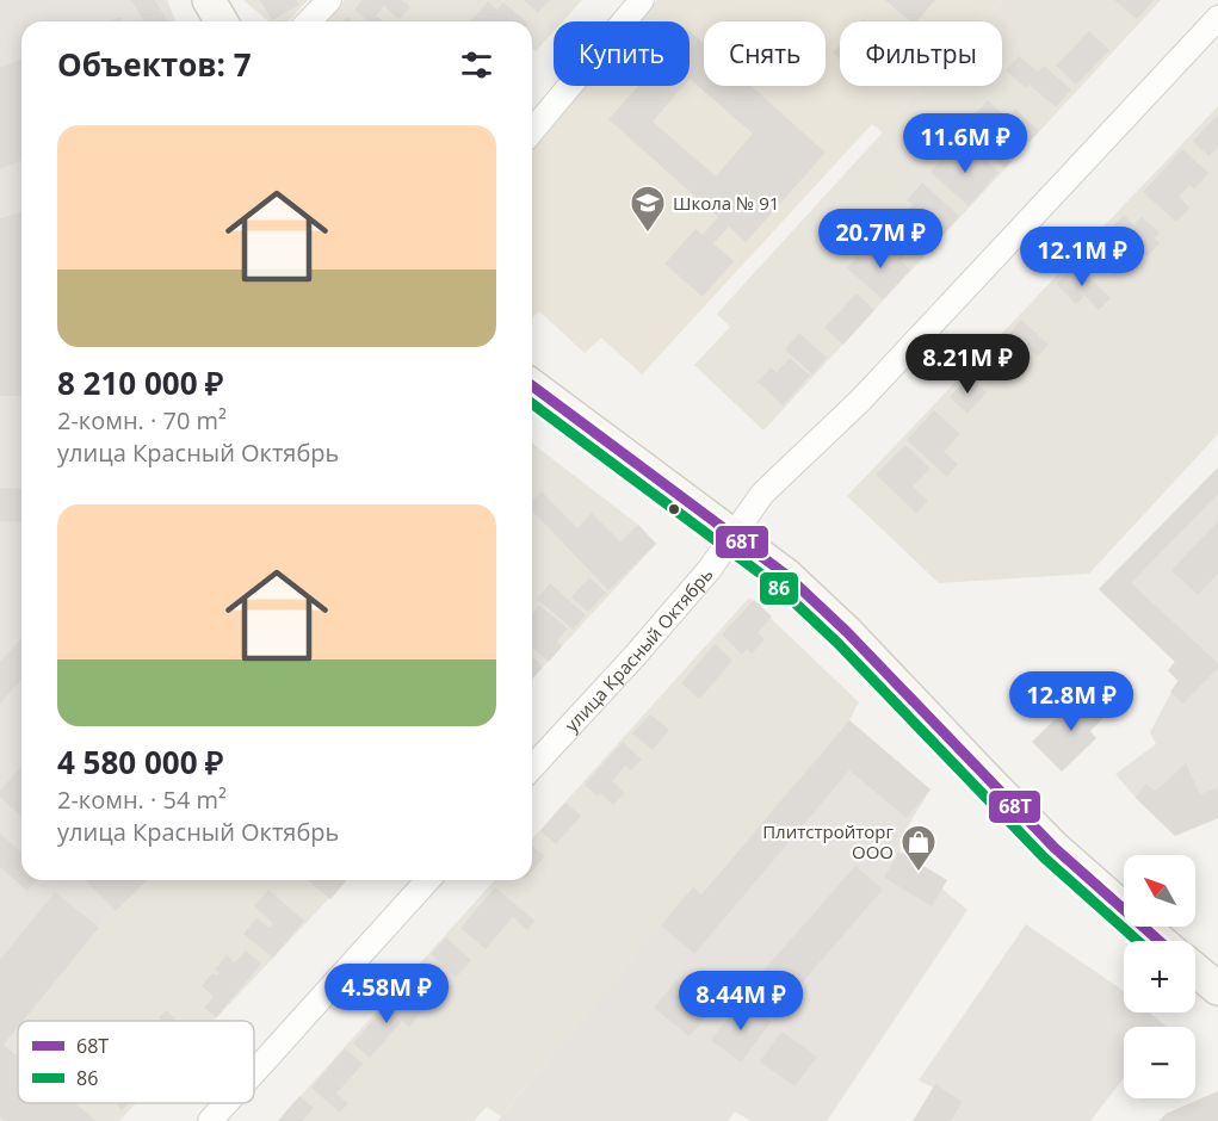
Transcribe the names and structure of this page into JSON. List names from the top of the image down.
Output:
{
  "streets": {
    "street": ["улица Красный Октябрь"]
  },
  "places": {
    "school or university": ["Школа № 91"],
    "shop": ["Плитстройторг ООО"]
  },
  "lines": ["transit line 68Т", "transit line 86"],
  "legend": ["68Т", "86"],
  "north": "top left",
  "page": {
    "chip": ["Купить", "Снять", "Фильтры"],
    "heading": "Объектов: 7",
    "list": [
      {
        "name": "8 210 000 ₽",
        "note": "2-комн. · 70 m² · улица Красный Октябрь"
      },
      {
        "name": "4 580 000 ₽",
        "note": "2-комн. · 54 m² · улица Красный Октябрь"
      }
    ],
    "price": [
      "11.6M ₽",
      "20.7M ₽",
      "12.1M ₽",
      "8.21M ₽",
      "12.8M ₽",
      "4.58M ₽",
      "8.44M ₽"
    ],
    "map_buttons": ["+", "−"]
  }
}
